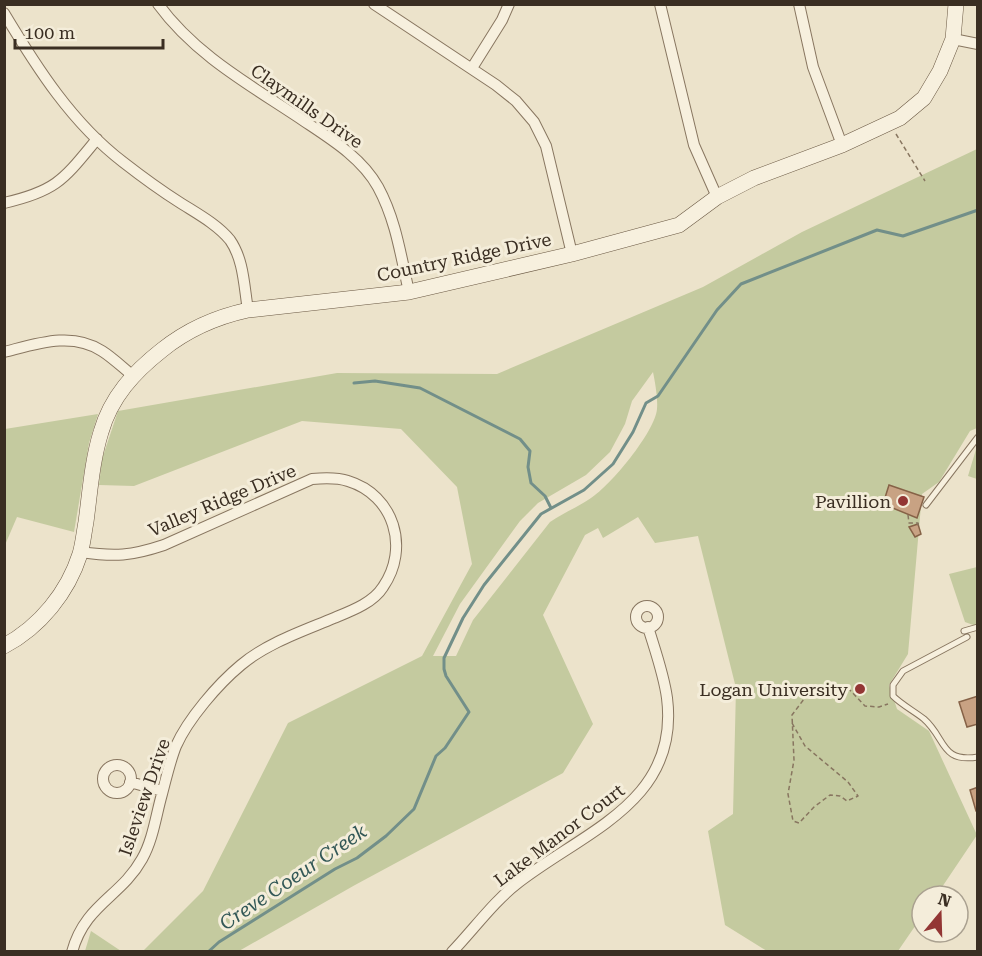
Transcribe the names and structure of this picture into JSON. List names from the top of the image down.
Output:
{
  "streets": {
    "street": [
      "Claymills Drive",
      "Country Ridge Drive",
      "Valley Ridge Drive",
      "Isleview Drive",
      "Lake Manor Court"
    ]
  },
  "crossings": [
    ["Claymills Drive", "Country Ridge Drive"],
    ["Country Ridge Drive", "Valley Ridge Drive"],
    ["Valley Ridge Drive", "Isleview Drive"]
  ],
  "water": ["Creve Coeur Creek"],
  "places": ["Pavillion", "Logan University"],
  "scale_bar": "100 m",
  "north": "top"
}
